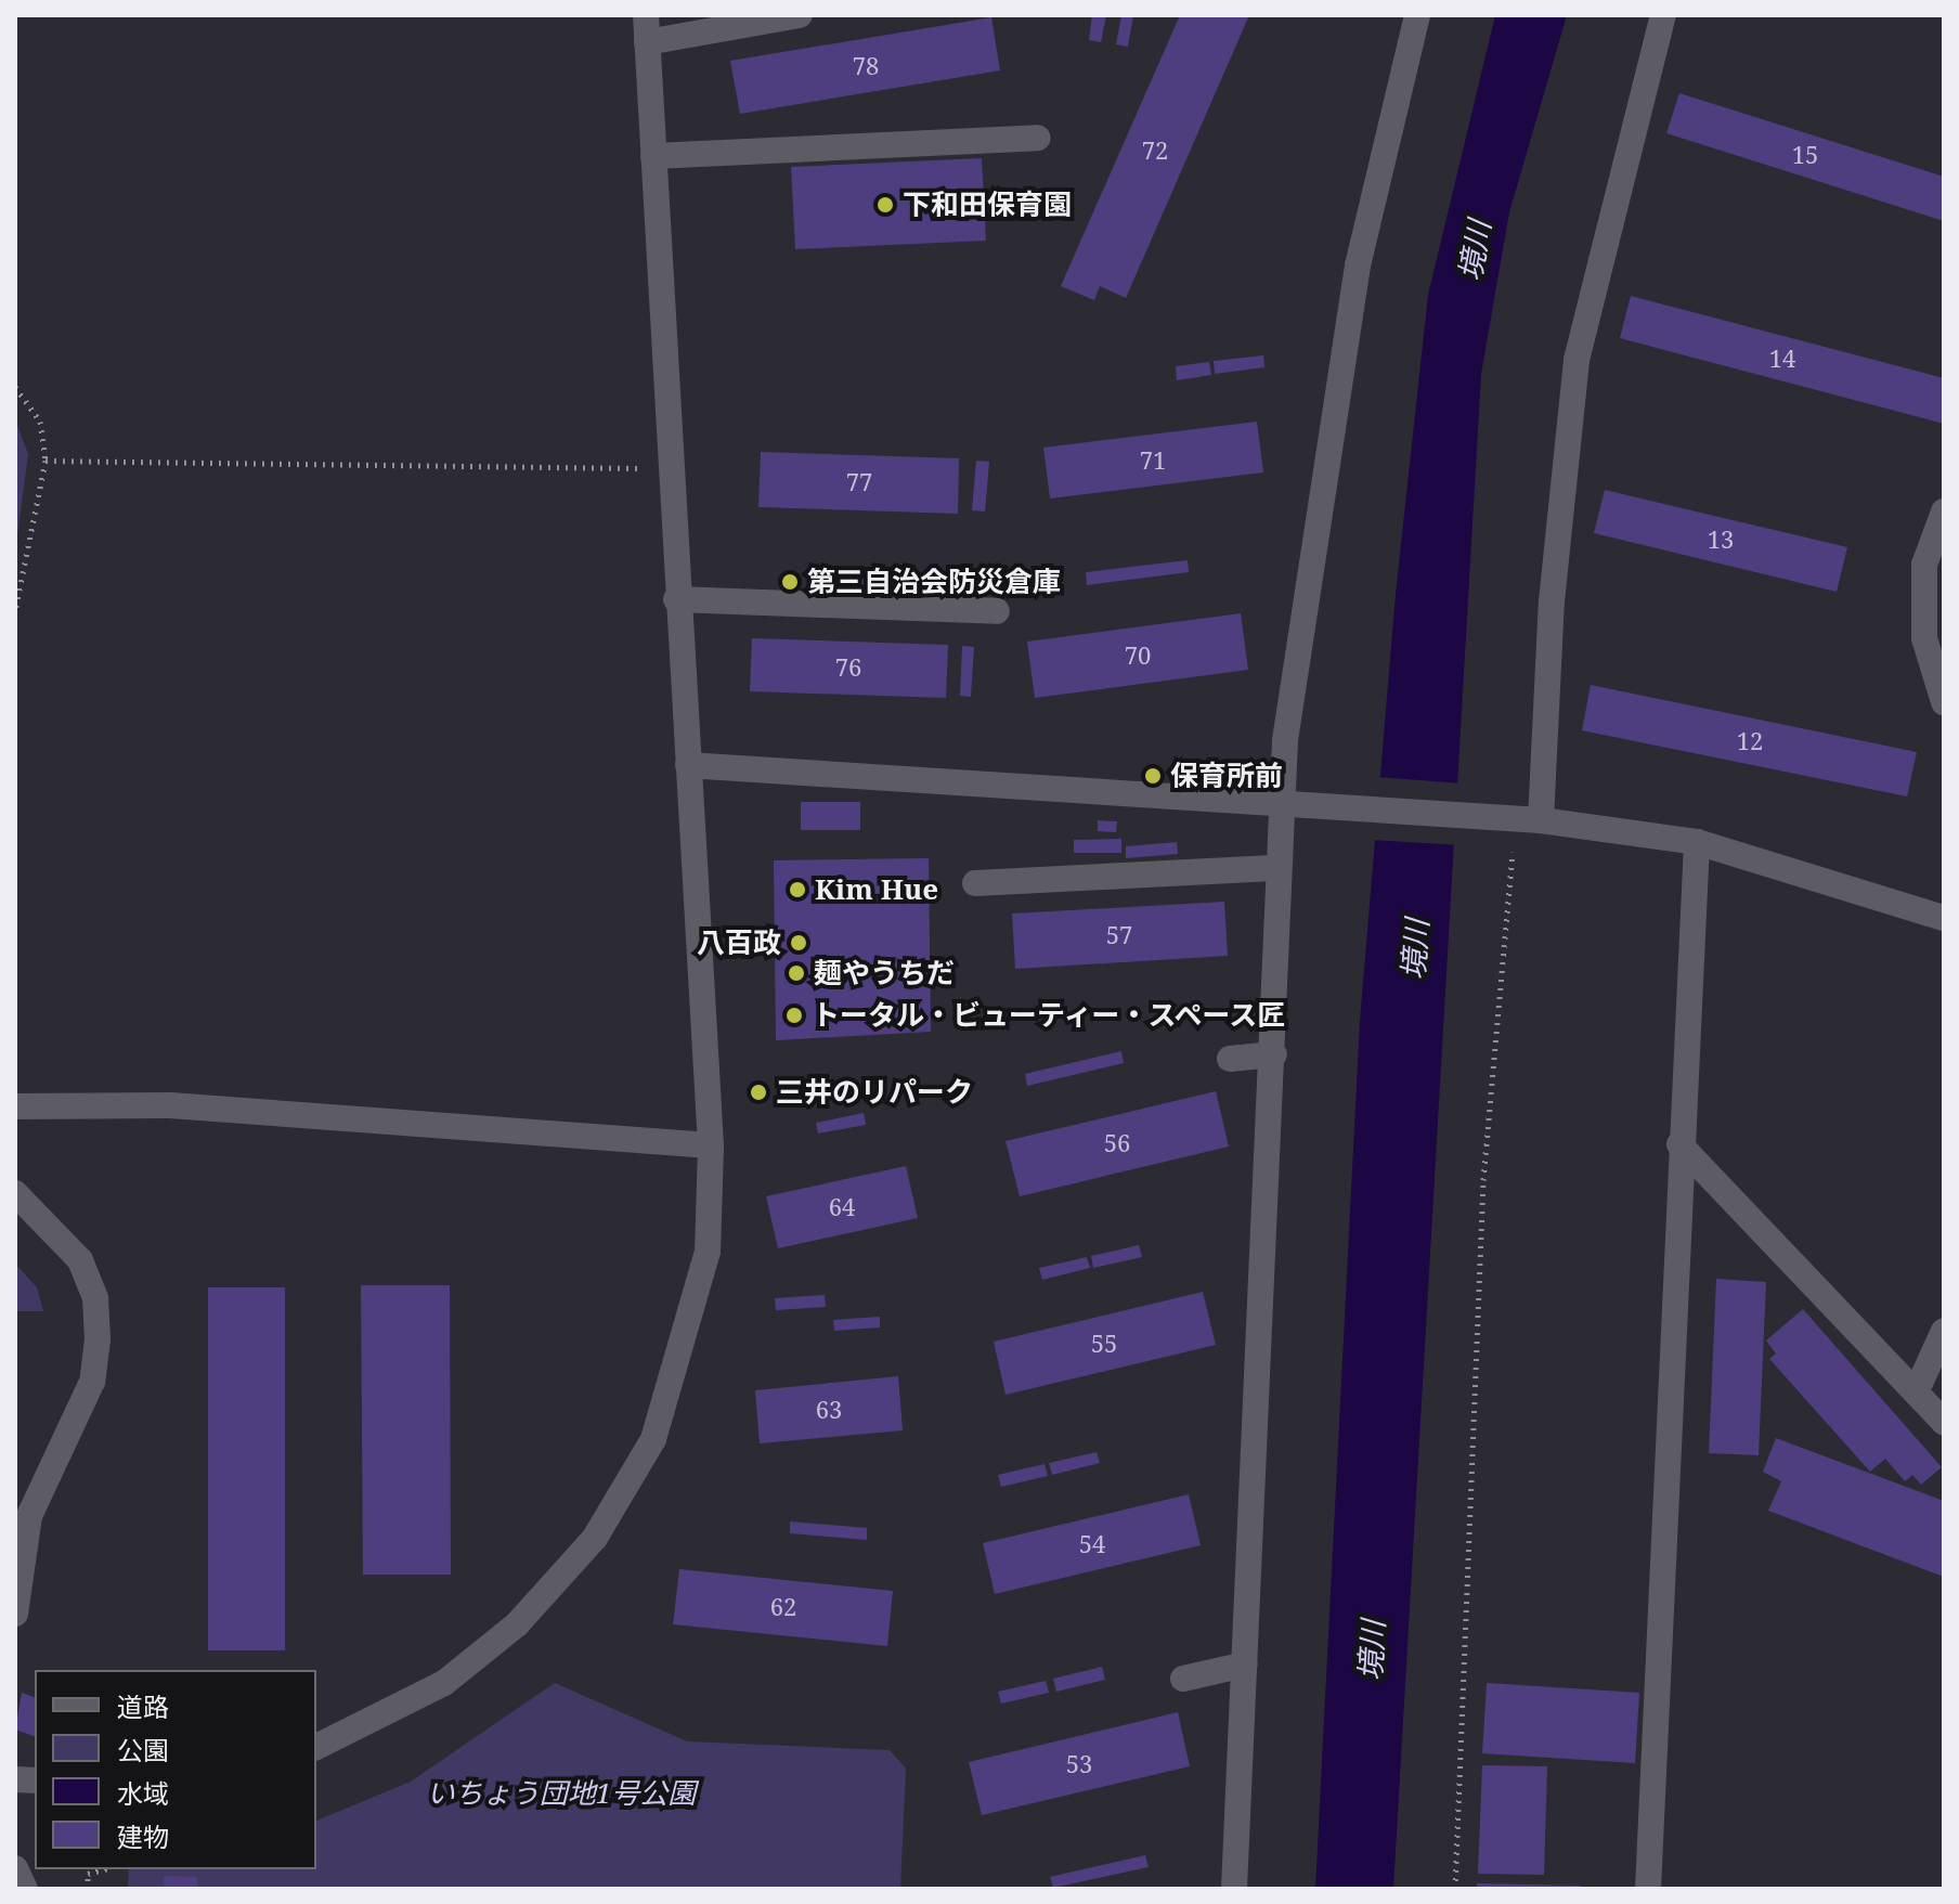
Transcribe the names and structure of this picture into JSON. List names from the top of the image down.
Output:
{
  "water": ["境川"],
  "parks": ["いちょう団地1号公園"],
  "places": [
    "下和田保育園",
    "第三自治会防災倉庫",
    "保育所前",
    "Kim Hue",
    "八百政",
    "麺やうちだ",
    "トータル・ビューティー・スペース匠",
    "三井のリパーク"
  ],
  "house_numbers": [
    "78",
    "72",
    "15",
    "14",
    "71",
    "77",
    "13",
    "70",
    "76",
    "12",
    "57",
    "56",
    "64",
    "55",
    "63",
    "54",
    "62",
    "53"
  ],
  "legend": [
    "道路",
    "公園",
    "水域",
    "建物"
  ]
}
